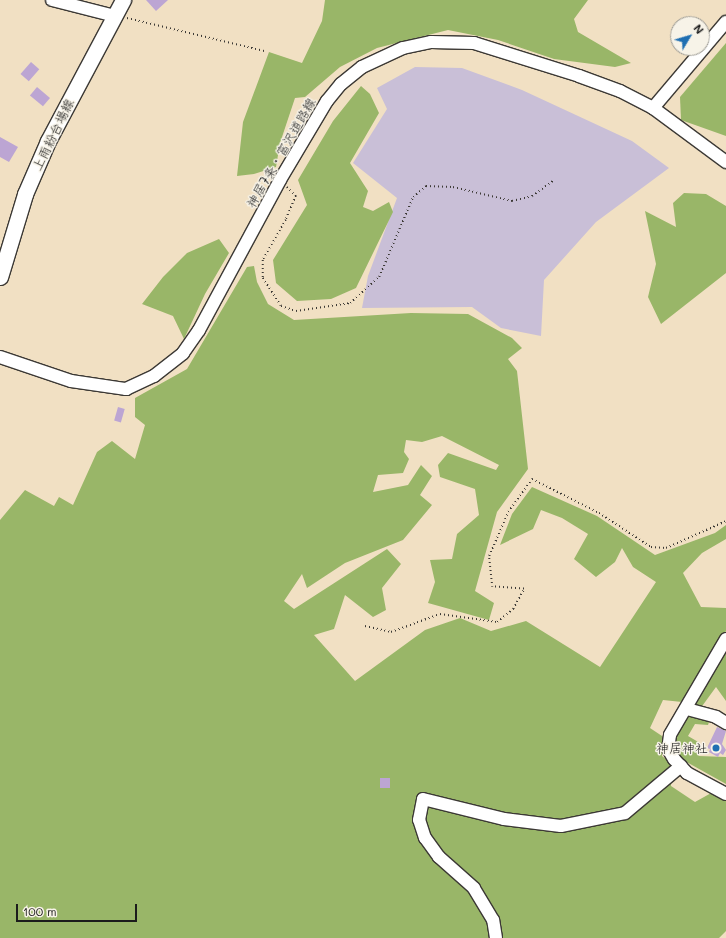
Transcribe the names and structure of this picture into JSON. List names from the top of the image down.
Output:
{
  "streets": {
    "main road": ["上雨紛台場線"],
    "street": ["神居7条・富沢道路線"]
  },
  "places": ["神居神社"],
  "scale_bar": "100 m",
  "north": "top right"
}
